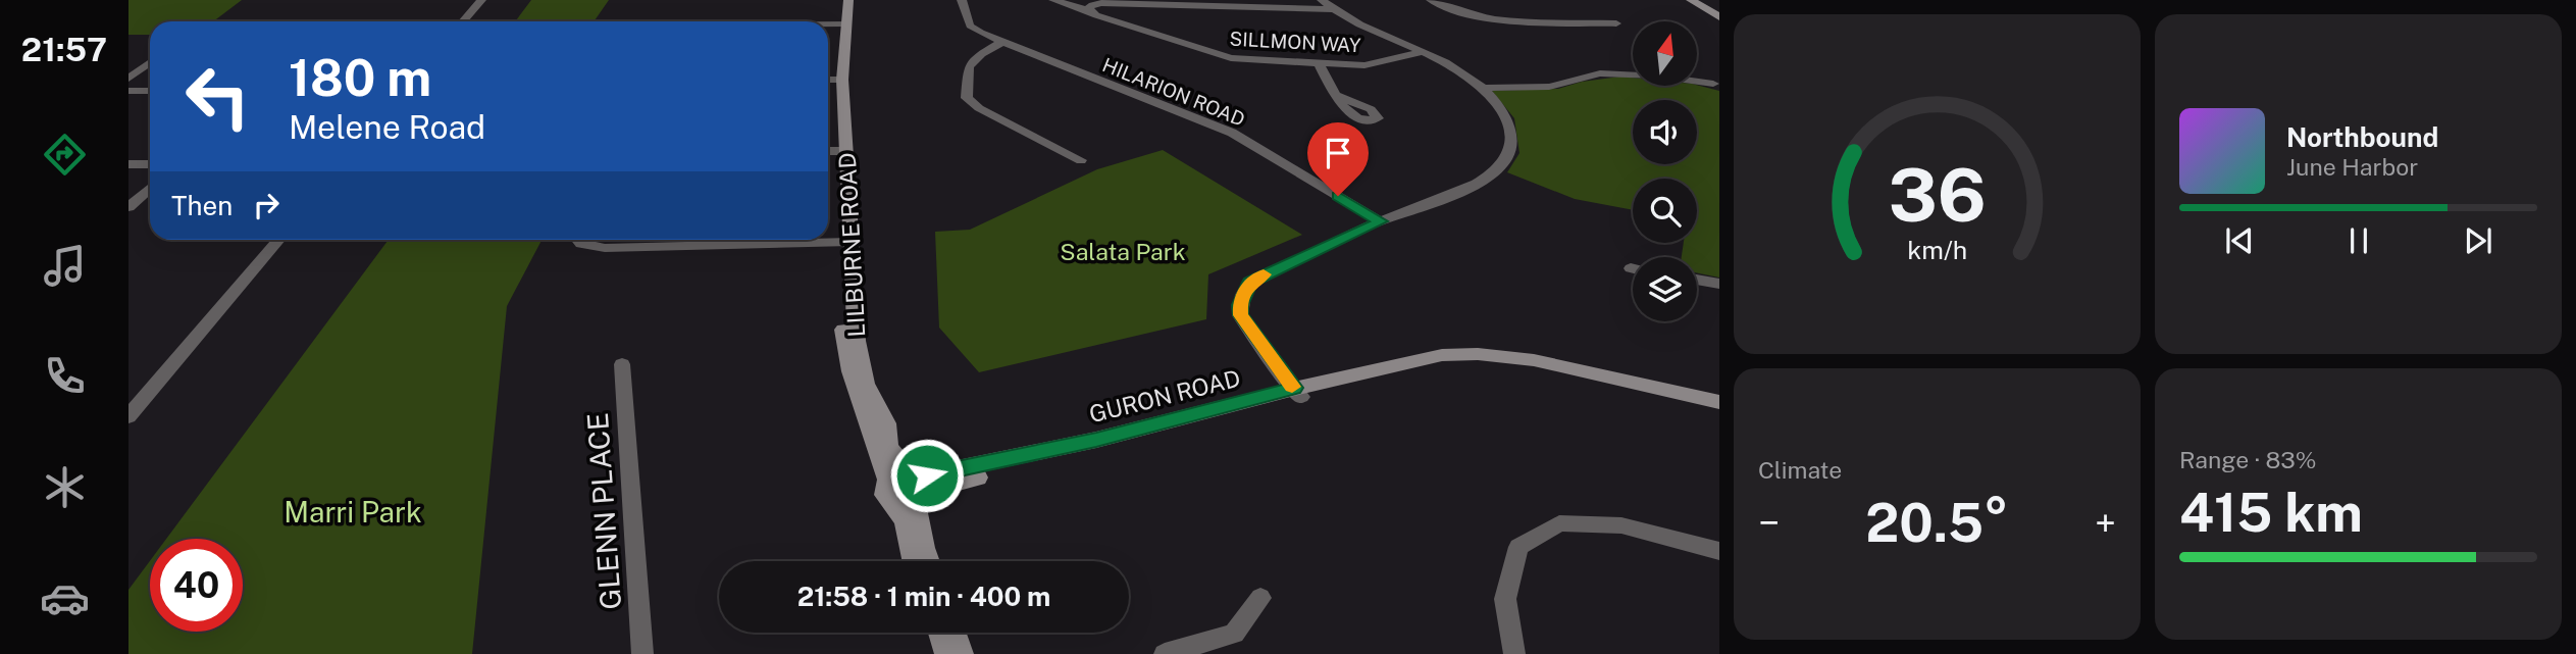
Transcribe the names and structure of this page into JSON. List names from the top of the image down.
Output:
{
  "streets": {
    "street": [
      "SILLMON WAY",
      "HILARION ROAD",
      "LILBURNE ROAD",
      "GURON ROAD",
      "GLENN PLACE"
    ]
  },
  "crossings": [
    ["LILBURNE ROAD", "GURON ROAD"]
  ],
  "parks": ["Salata Park", "Marri Park"],
  "north": "top",
  "page": {
    "tabs": "21:57",
    "turn": ["180 m", "Melene Road"],
    "song": ["Northbound", "June Harbor"],
    "then": "Then",
    "tile": [
      "Climate",
      ["Range · 83%", "415 km"]
    ],
    "heat": ["−", "20.5°", "+"],
    "limit": "40",
    "trip": "21:58 · 1 min · 400 m",
    "gauge": ["36", "km/h"]
  }
}
